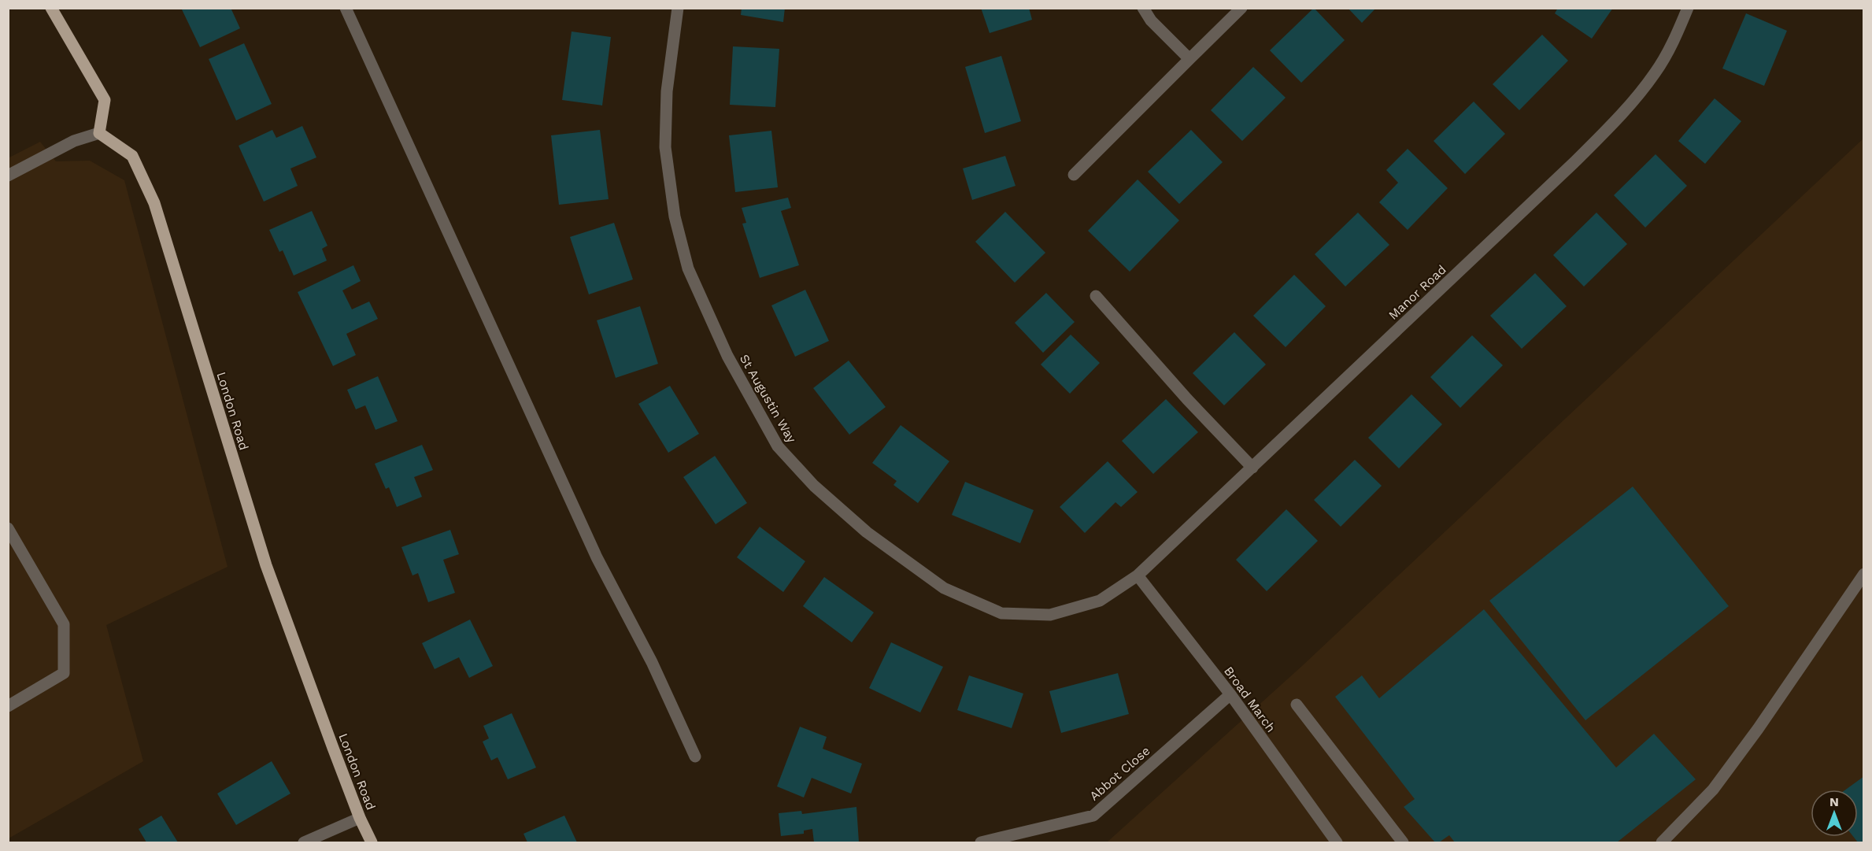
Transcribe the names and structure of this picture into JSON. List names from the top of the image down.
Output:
{
  "streets": {
    "main road": ["London Road"],
    "street": [
      "Manor Road",
      "St Augustin Way",
      "Broad March",
      "Abbot Close"
    ]
  },
  "crossings": [
    ["Manor Road", "St Augustin Way"],
    ["Manor Road", "Broad March"],
    ["St Augustin Way", "Broad March"],
    ["Broad March", "Abbot Close"]
  ],
  "north": "top"
}
